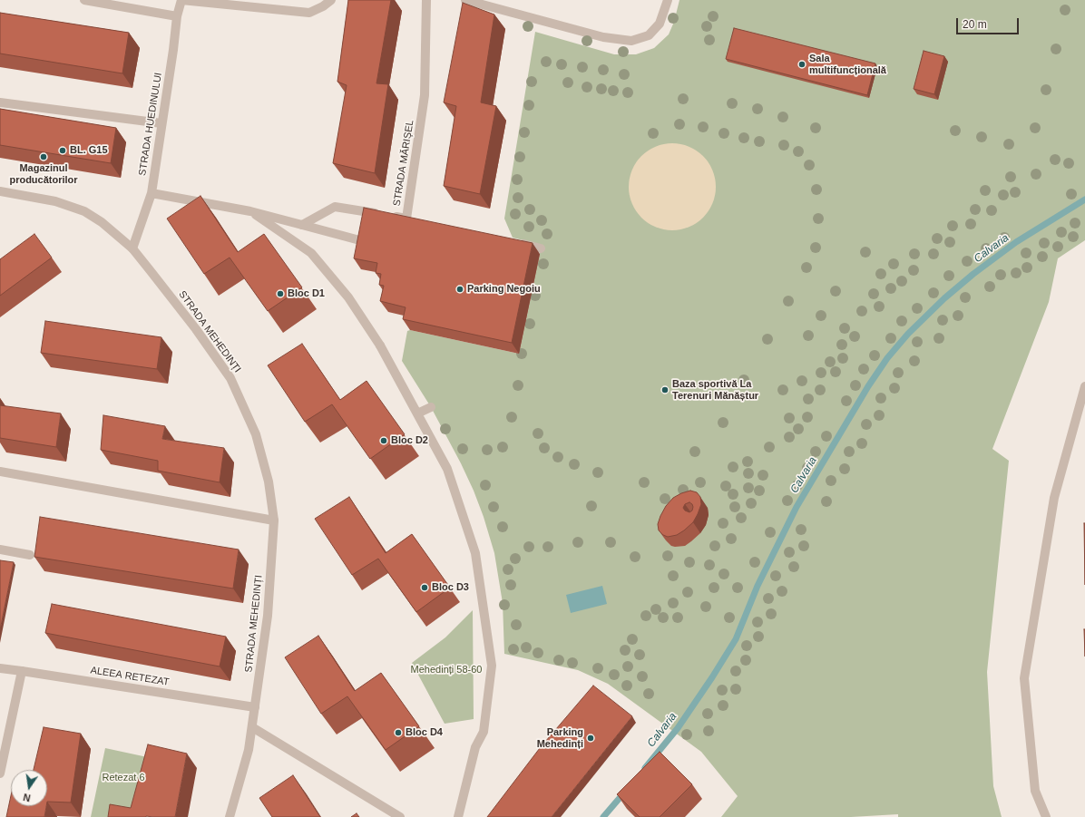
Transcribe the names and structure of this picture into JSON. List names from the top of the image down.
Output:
{
  "streets": {
    "street": [
      "STRADA HUEDINULUI",
      "STRADA MĂRIȘEL",
      "STRADA MEHEDINȚI",
      "ALEEA RETEZAT"
    ]
  },
  "crossings": [
    ["STRADA HUEDINULUI", "STRADA MEHEDINȚI"],
    ["STRADA MEHEDINȚI", "ALEEA RETEZAT"]
  ],
  "water": ["Calvaria"],
  "parks": ["Mehedinți 58-60", "Retezat 6"],
  "places": [
    "Sala multifuncțională",
    "BL. G15",
    "Magazinul producătorilor",
    "Parking Negoiu",
    "Bloc D1",
    "Baza sportivă La Terenuri Mănăștur",
    "Bloc D2",
    "Bloc D3",
    "Bloc D4",
    "Parking Mehedinți"
  ],
  "scale_bar": "20 m",
  "north": "bottom"
}
